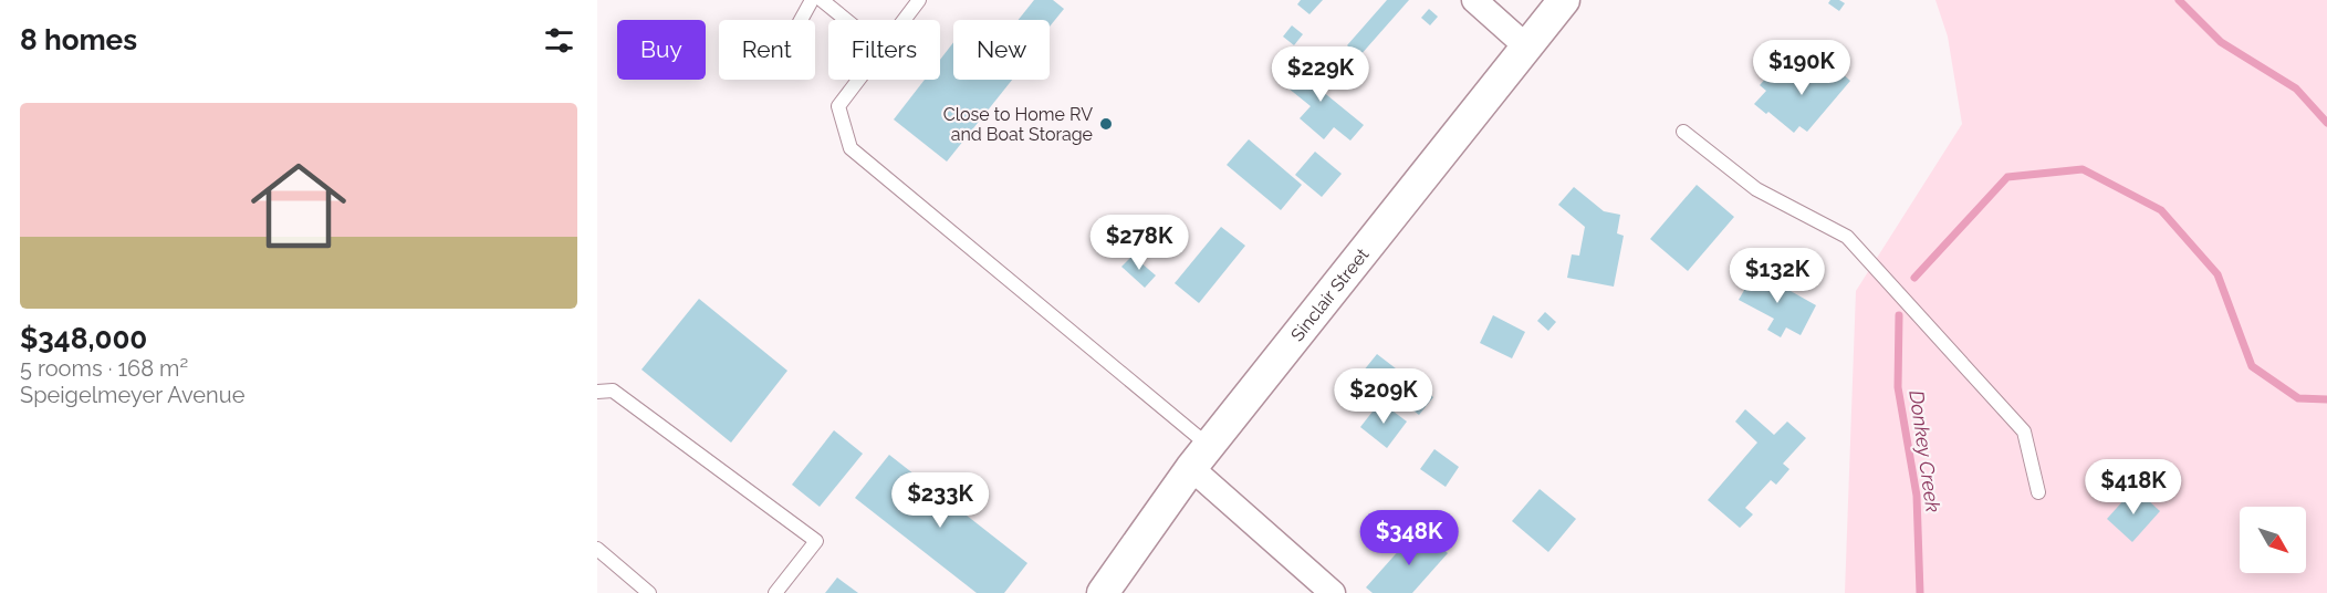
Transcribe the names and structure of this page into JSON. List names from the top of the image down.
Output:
{
  "streets": {
    "street": ["Sinclair Street"]
  },
  "water": ["Donkey Creek"],
  "places": ["Close to Home RV and Boat Storage"],
  "north": "bottom right",
  "page": {
    "heading": "8 homes",
    "chip": [
      "Buy",
      "Rent",
      "Filters",
      "New"
    ],
    "price": [
      "$190K",
      "$229K",
      "$278K",
      "$132K",
      "$209K",
      "$418K",
      "$233K",
      "$348K"
    ],
    "list": [
      {
        "name": "$348,000",
        "note": "5 rooms · 168 m² · Speigelmeyer Avenue"
      }
    ]
  }
}
